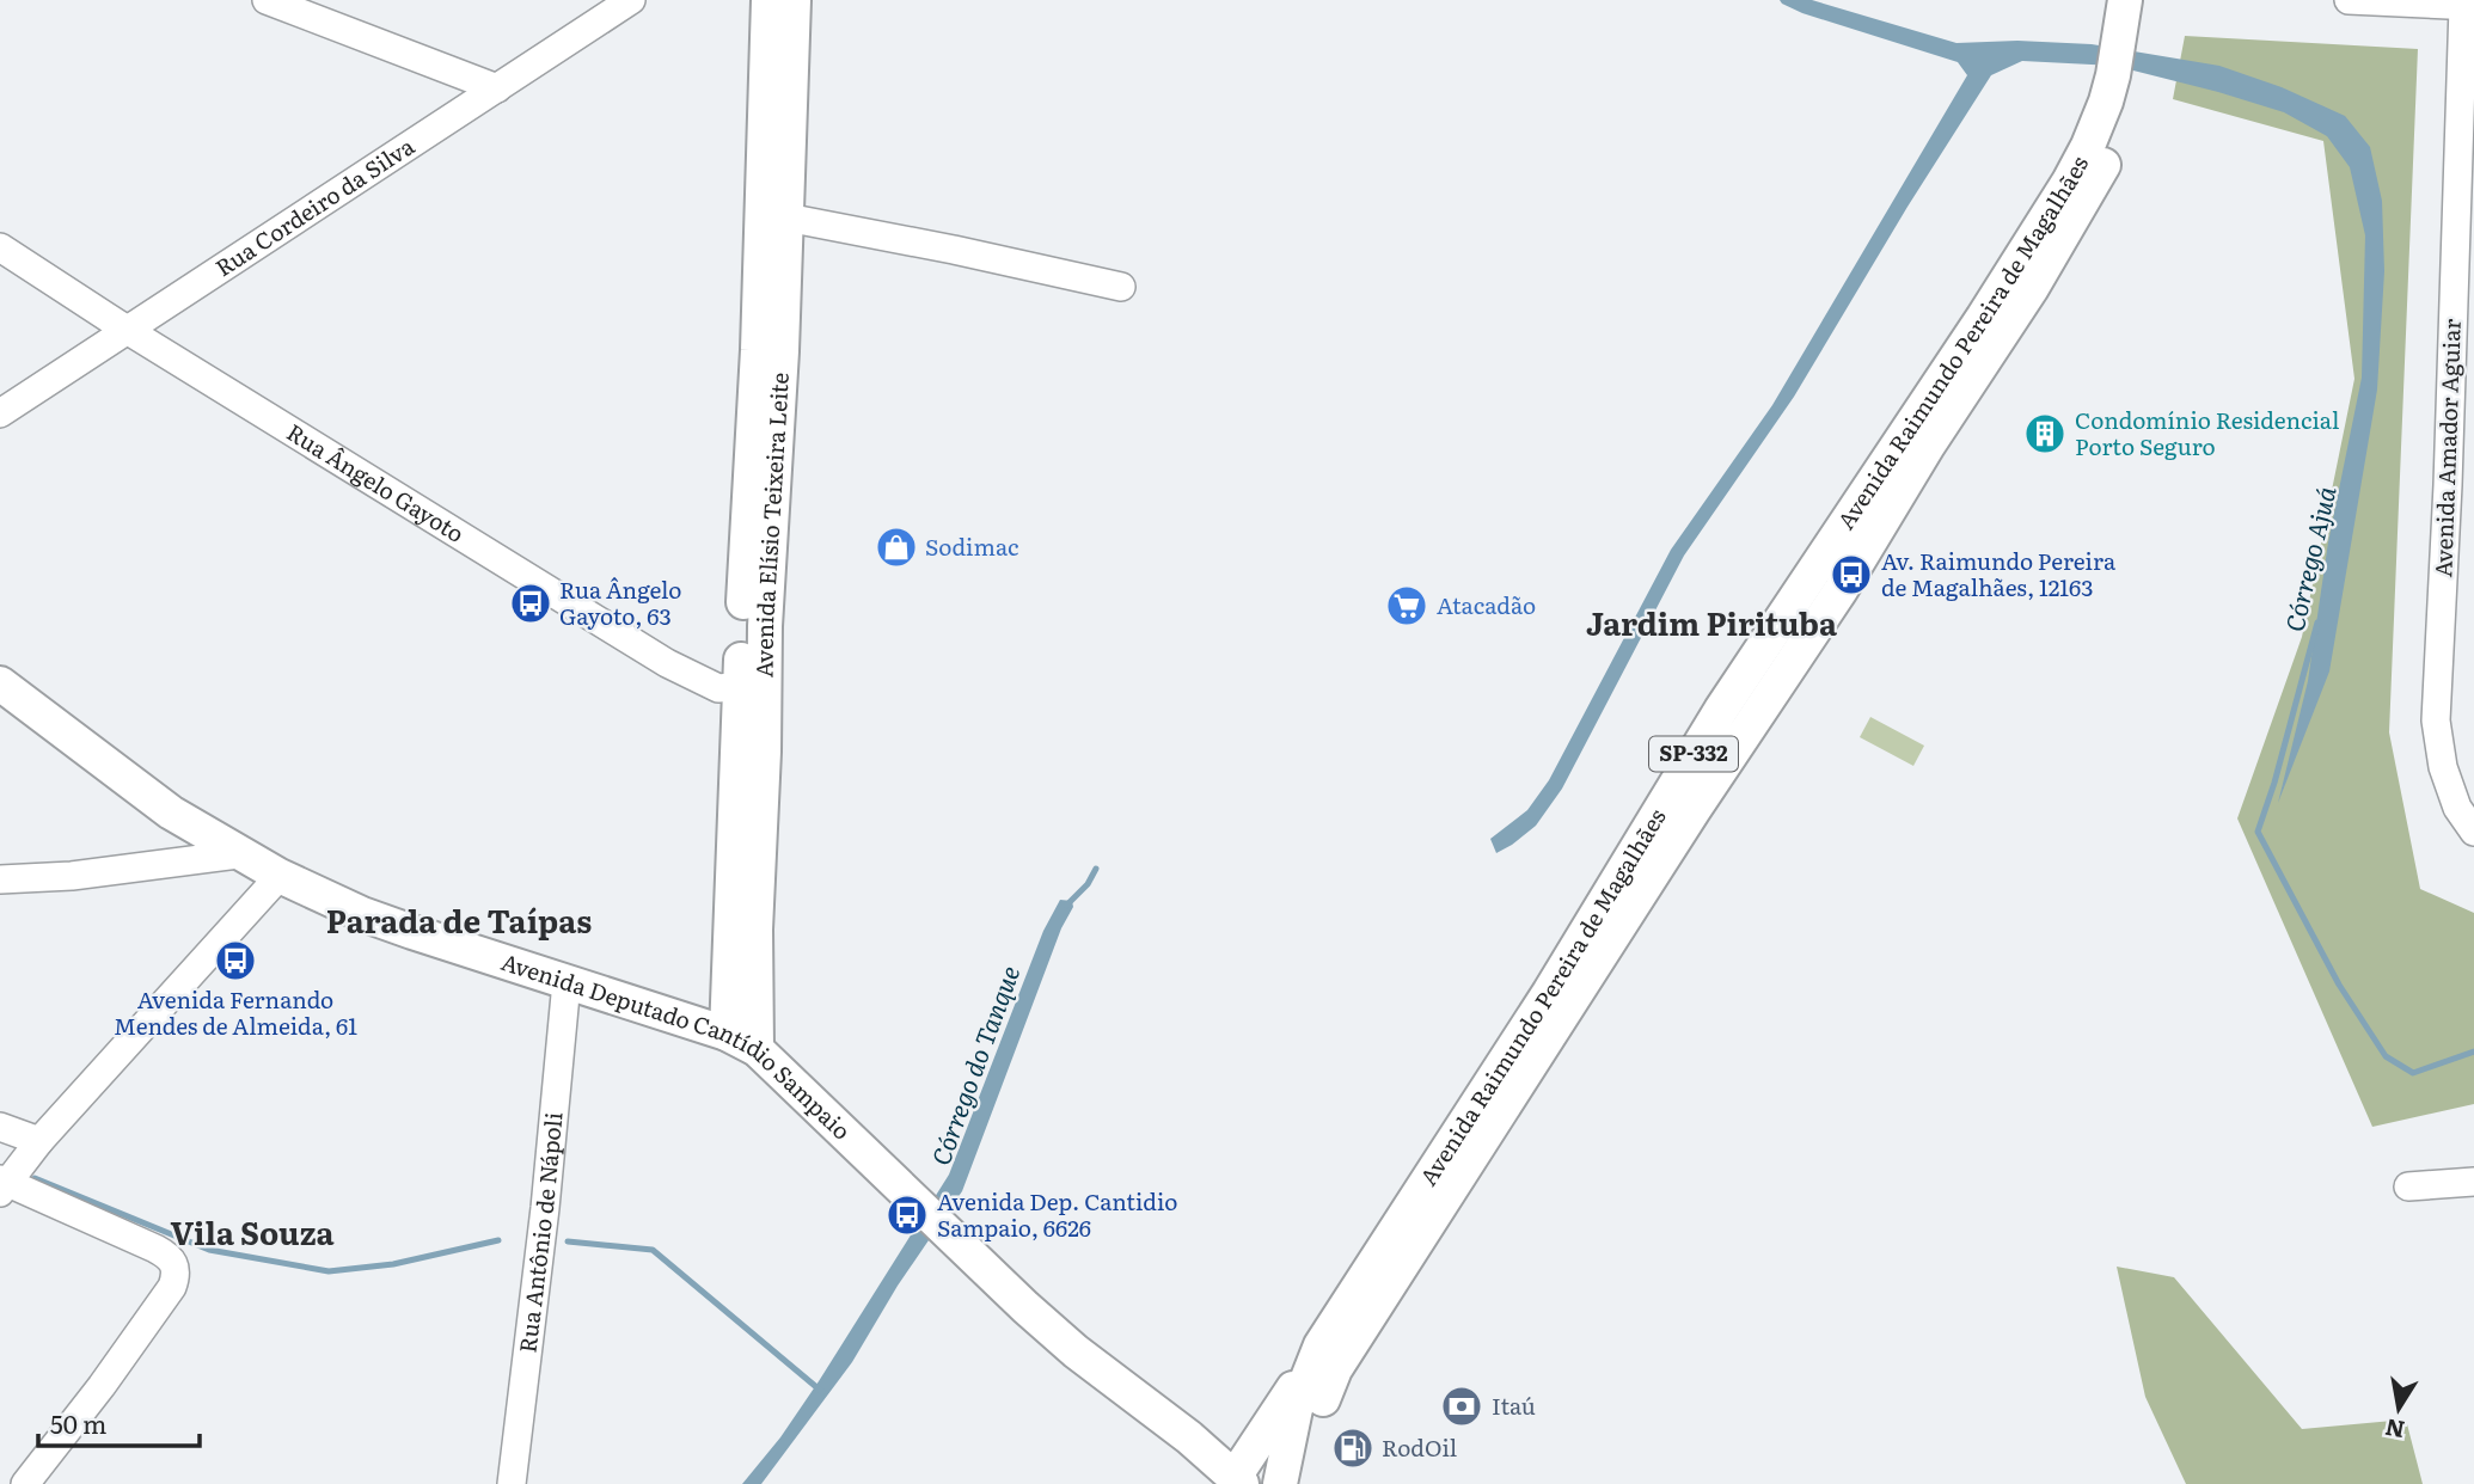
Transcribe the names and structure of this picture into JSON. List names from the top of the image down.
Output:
{
  "streets": {
    "main road": [
      "Avenida Raimundo Pereira de Magalhães",
      "Avenida Elísio Teixeira Leite",
      "SP-332",
      "Avenida Deputado Cantídio Sampaio"
    ],
    "street": [
      "Rua Cordeiro da Silva",
      "Avenida Amador Aguiar",
      "Rua Ângelo Gayoto",
      "Rua Antônio de Nápoli"
    ]
  },
  "crossings": [
    ["Rua Cordeiro da Silva", "Rua Ângelo Gayoto"],
    ["Rua Ângelo Gayoto", "Avenida Elísio Teixeira Leite"],
    ["Avenida Elísio Teixeira Leite", "Avenida Deputado Cantídio Sampaio"],
    ["Avenida Deputado Cantídio Sampaio", "Rua Antônio de Nápoli"]
  ],
  "districts": ["Jardim Pirituba", "Parada de Taípas", "Vila Souza"],
  "water": ["Córrego Ajuá", "Córrego do Tanque"],
  "places": {
    "building": ["Condomínio Residencial Porto Seguro"],
    "shop": ["Sodimac"],
    "bus stop": [
      "Av. Raimundo Pereira de Magalhães, 12163",
      "Rua Ângelo Gayoto, 63",
      "Avenida Fernando Mendes de Almeida, 61",
      "Avenida Dep. Cantidio Sampaio, 6626"
    ],
    "supermarket": ["Atacadão"],
    "bank": ["Itaú"],
    "fuel station": ["RodOil"]
  },
  "scale_bar": "50 m",
  "north": "bottom"
}
